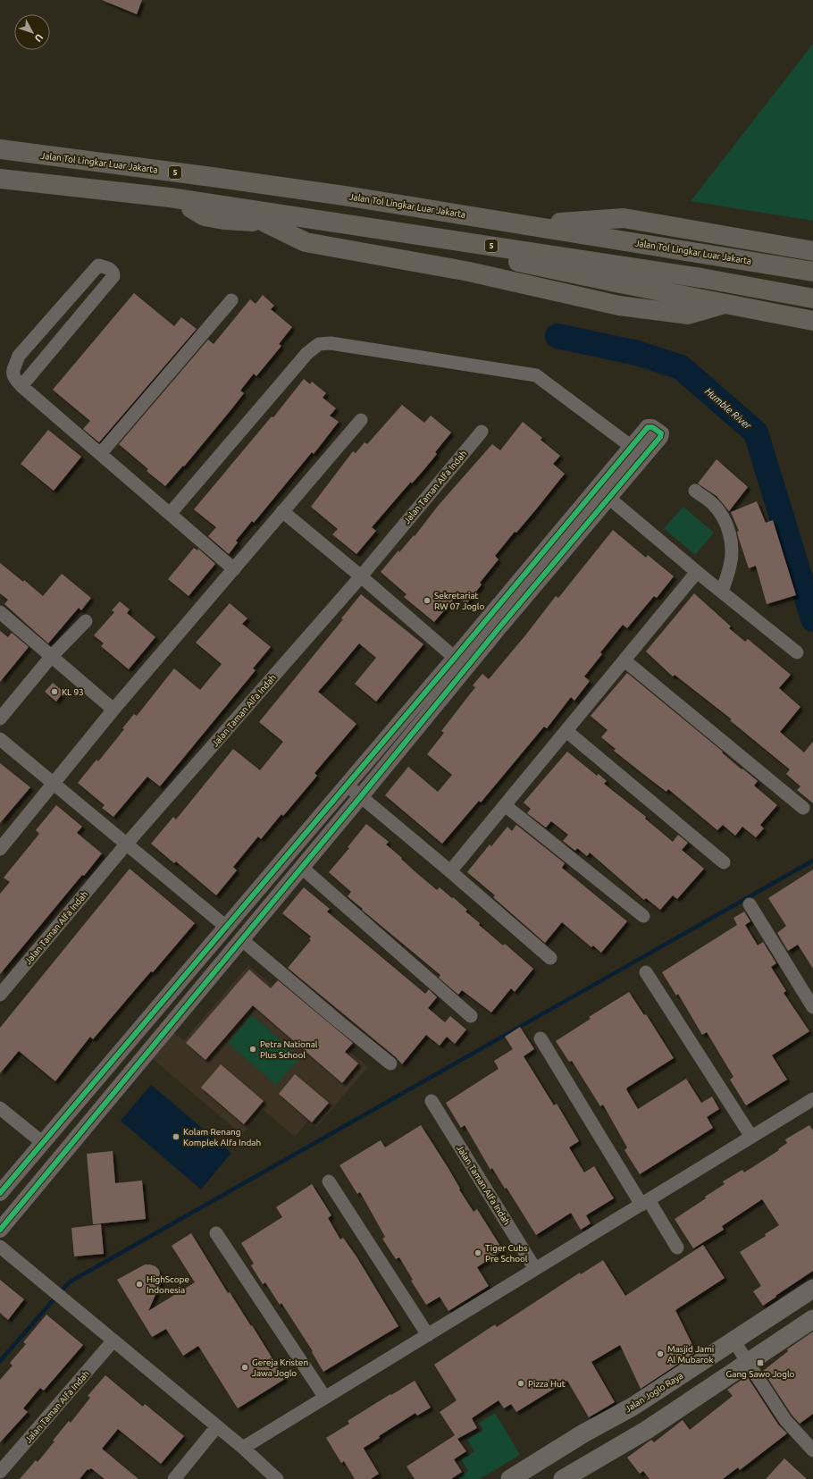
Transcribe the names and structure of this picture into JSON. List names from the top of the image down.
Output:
{
  "streets": {
    "highway": ["Jalan Tol Lingkar Luar Jakarta", "5"],
    "main road": ["Jalan Joglo Raya"],
    "street": ["Jalan Taman Alfa Indah"]
  },
  "water": ["Humble River"],
  "places": {
    "other": [
      "Sekretariat RW 07 Joglo",
      "KL 93",
      "Petra National Plus School",
      "Kolam Renang Komplek Alfa Indah",
      "Tiger Cubs Pre School",
      "HighScope Indonesia",
      "Masjid Jami Al Mubarok",
      "Gereja Kristen Jawa Joglo",
      "Pizza Hut"
    ],
    "transit": ["Gang Sawo Joglo"]
  },
  "north": "bottom right"
}
